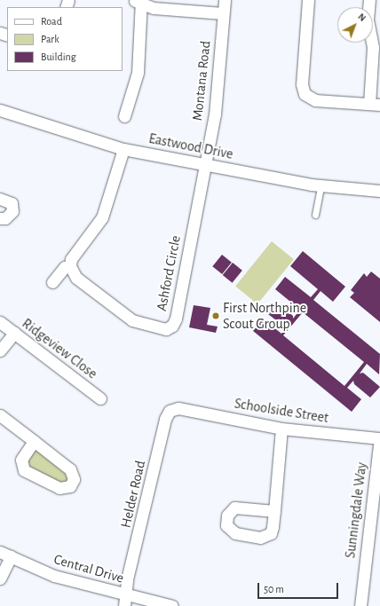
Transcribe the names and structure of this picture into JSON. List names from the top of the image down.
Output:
{
  "streets": {
    "street": [
      "Montana Road",
      "Eastwood Drive",
      "Ashford Circle",
      "Ridgeview Close",
      "Schoolside Street",
      "Helder Road",
      "Sunningdale Way",
      "Central Drive"
    ]
  },
  "crossings": [
    ["Montana Road", "Eastwood Drive"],
    ["Montana Road", "Ashford Circle"],
    ["Eastwood Drive", "Ashford Circle"],
    ["Schoolside Street", "Helder Road"],
    ["Schoolside Street", "Sunningdale Way"],
    ["Helder Road", "Central Drive"]
  ],
  "places": ["First Northpine Scout Group"],
  "legend": ["Road", "Park", "Building"],
  "scale_bar": "50 m",
  "north": "top right"
}
